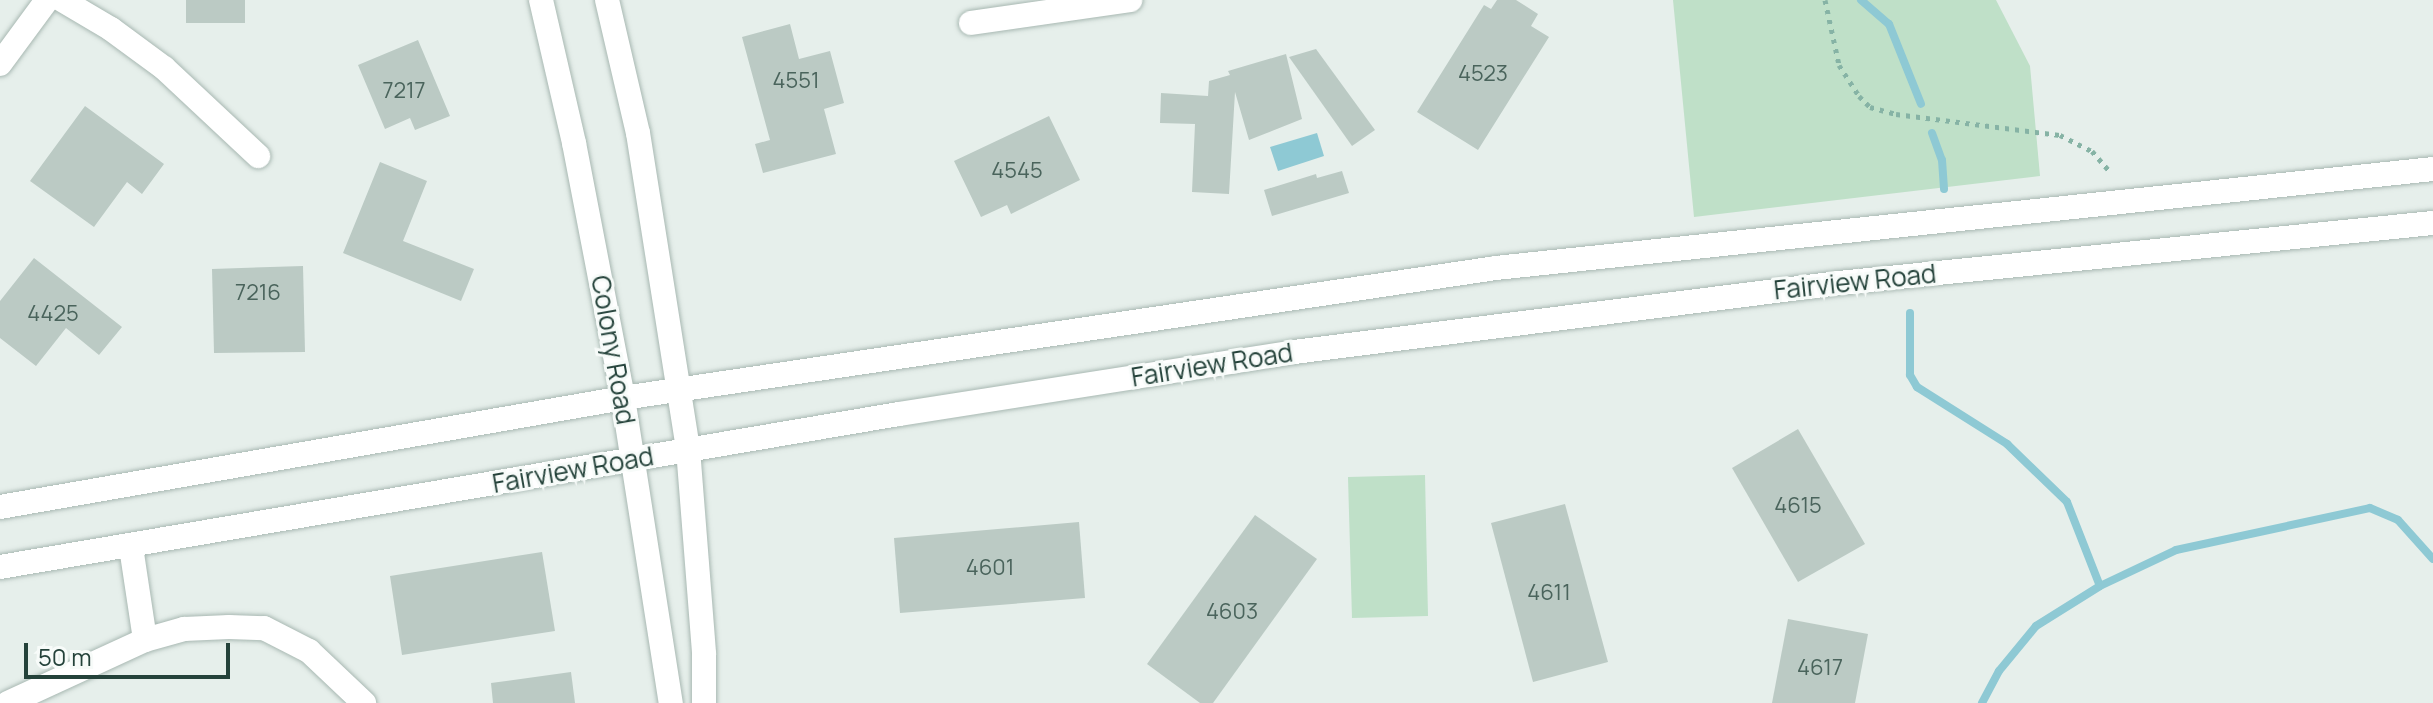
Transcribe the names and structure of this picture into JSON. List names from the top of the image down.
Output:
{
  "streets": {
    "main road": ["Fairview Road", "Colony Road"]
  },
  "crossings": [
    ["Fairview Road", "Colony Road"]
  ],
  "house_numbers": [
    "4523",
    "4551",
    "7217",
    "4545",
    "7216",
    "4425",
    "4615",
    "4601",
    "4611",
    "4603",
    "4617"
  ],
  "scale_bar": "50 m"
}
